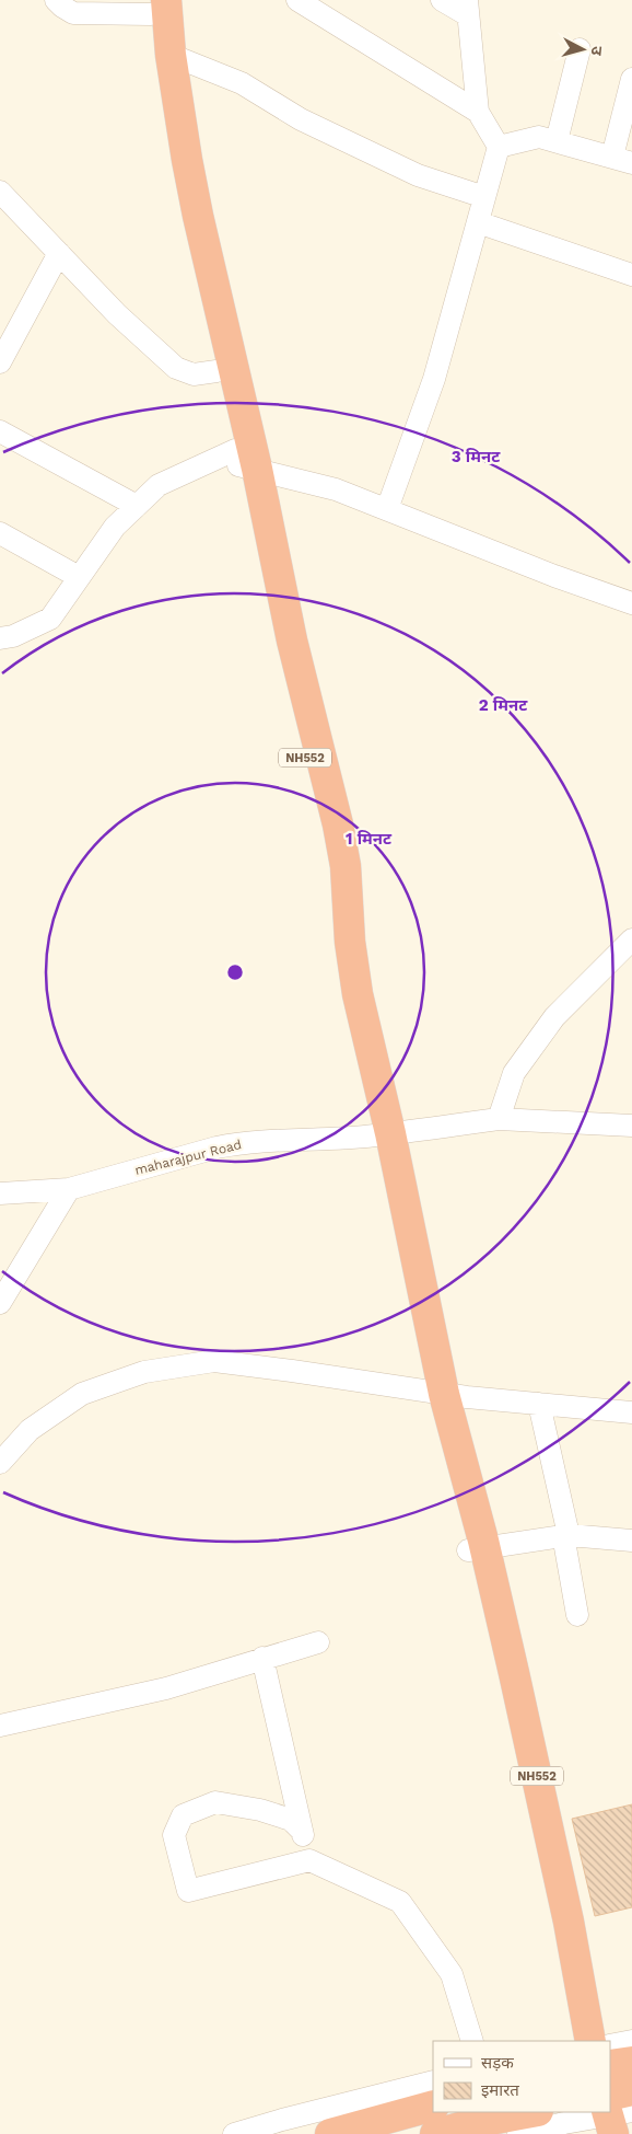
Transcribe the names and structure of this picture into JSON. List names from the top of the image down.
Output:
{
  "streets": {
    "highway": ["NH552"],
    "street": ["maharajpur Road"]
  },
  "crossings": [
    ["NH552", "maharajpur Road"]
  ],
  "legend": ["सड़क", "इमारत"],
  "north": "right",
  "rings": ["3 मिनट", "2 मिनट", "1 मिनट"]
}
